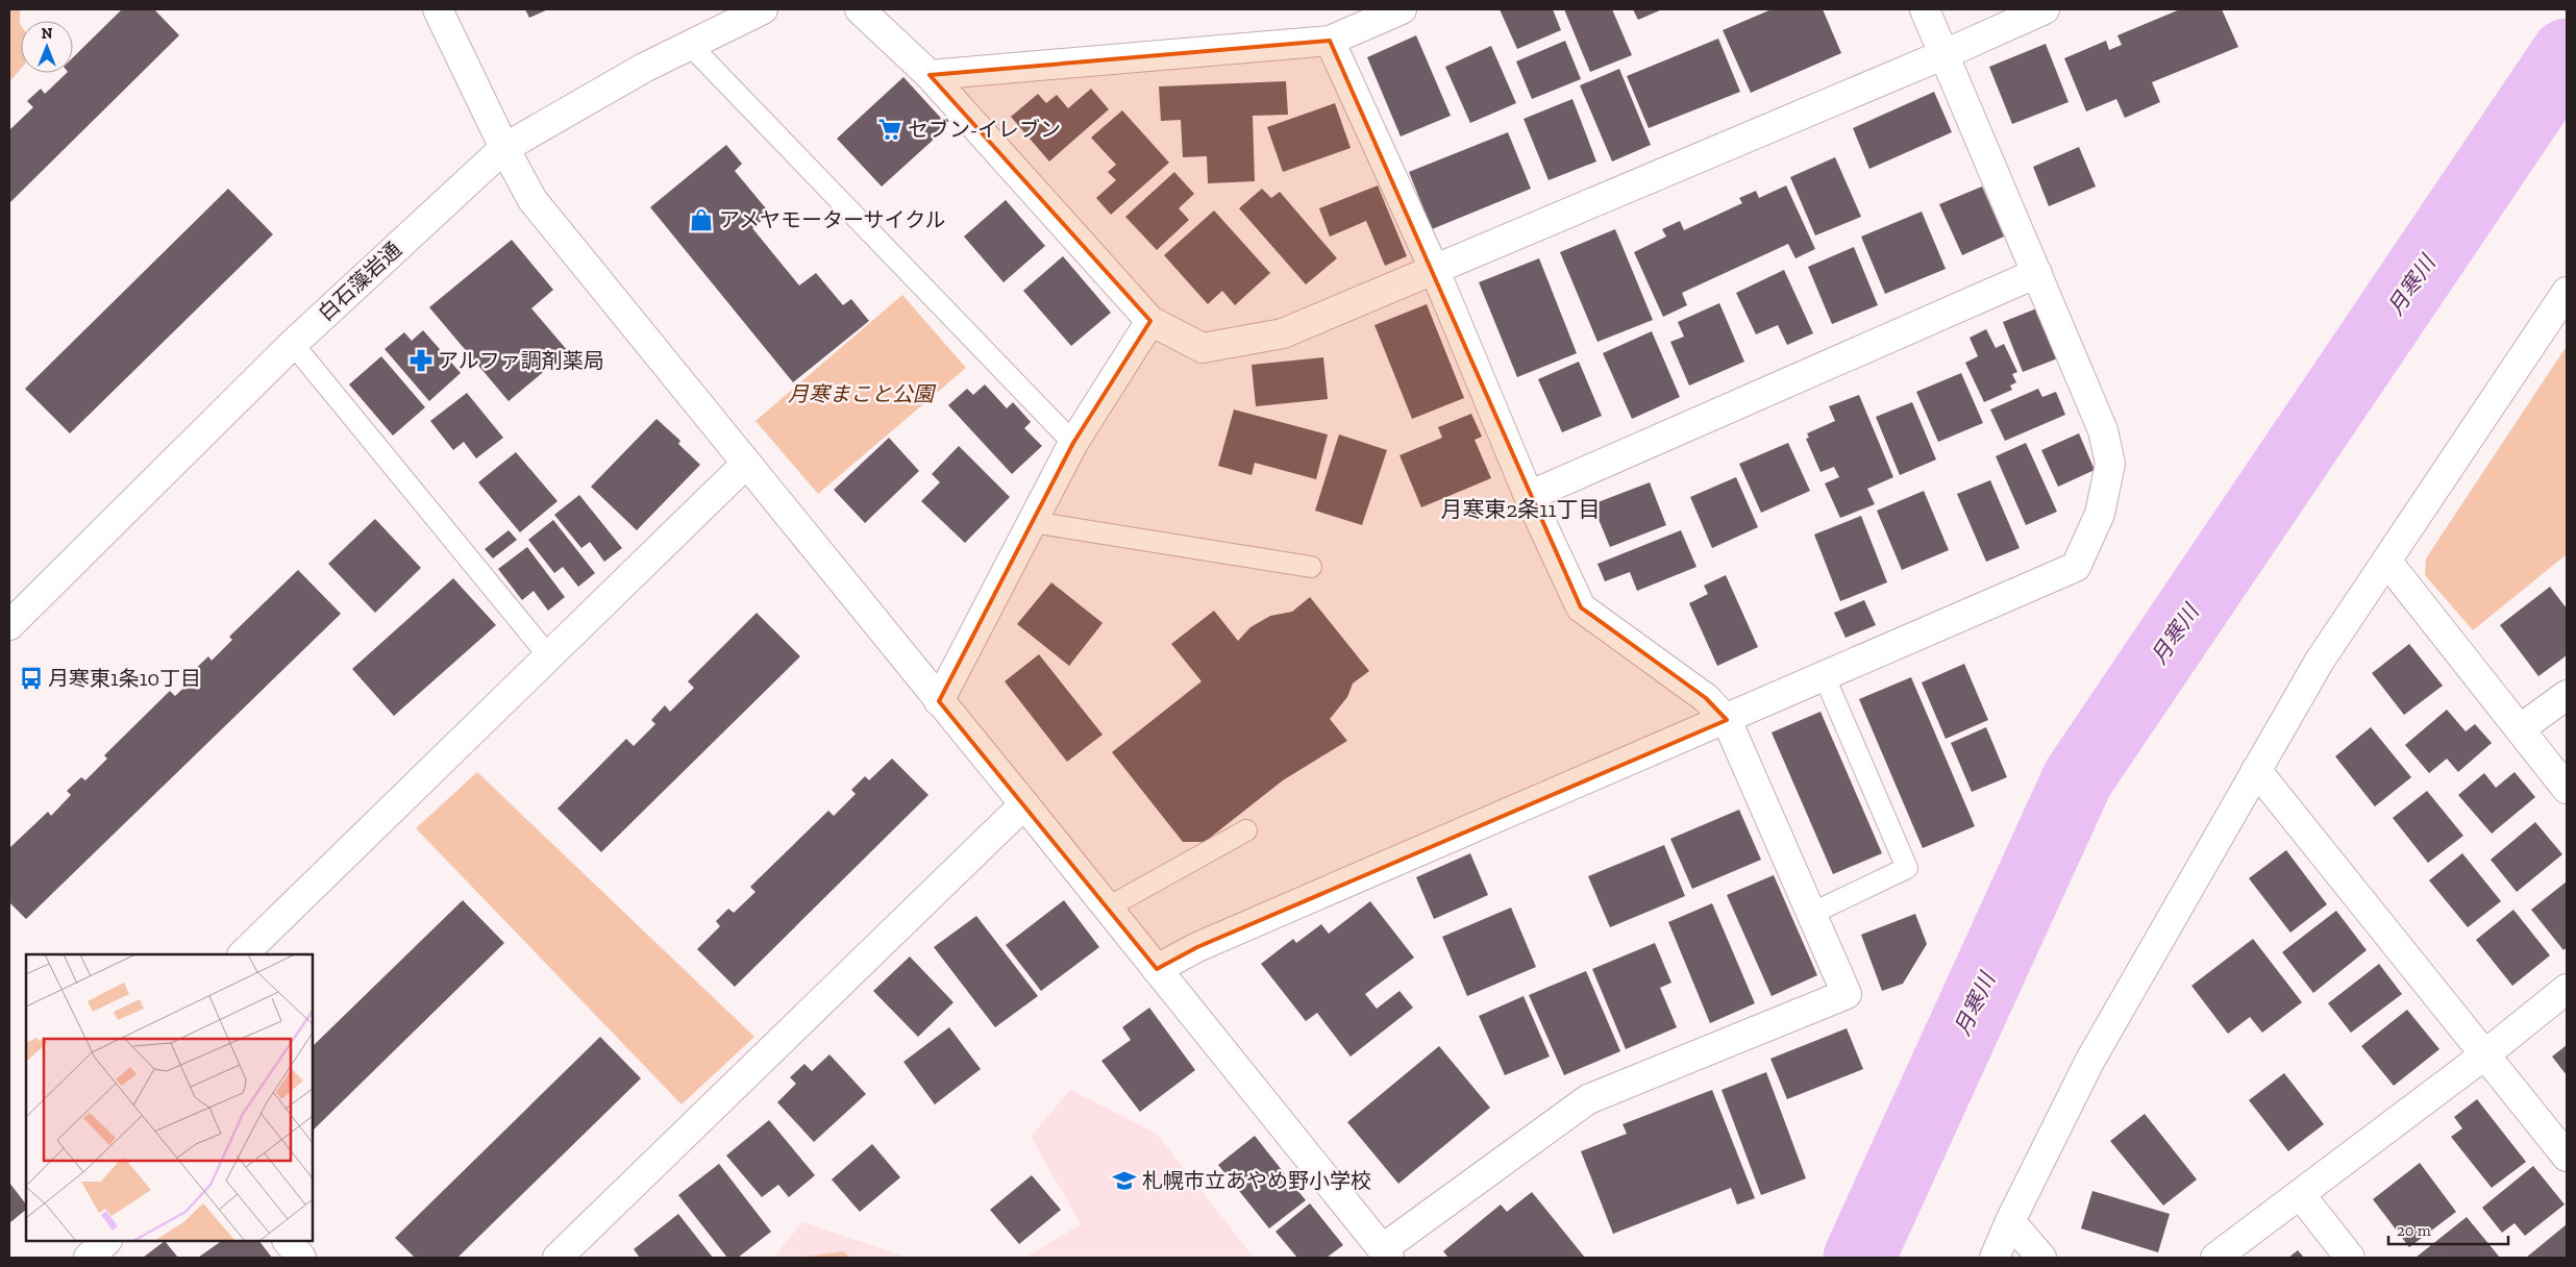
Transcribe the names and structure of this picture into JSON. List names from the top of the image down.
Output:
{
  "streets": {
    "street": ["白石藻岩通"]
  },
  "districts": ["月寒東2条11丁目"],
  "water": ["月寒川"],
  "parks": ["月寒まこと公園"],
  "places": {
    "supermarket": ["セブン-イレブン"],
    "shop": ["アメヤモーターサイクル"],
    "pharmacy": ["アルファ調剤薬局"],
    "bus stop": ["月寒東1条10丁目"],
    "school or university": ["札幌市立あやめ野小学校"]
  },
  "scale_bar": "20 m",
  "north": "top"
}
